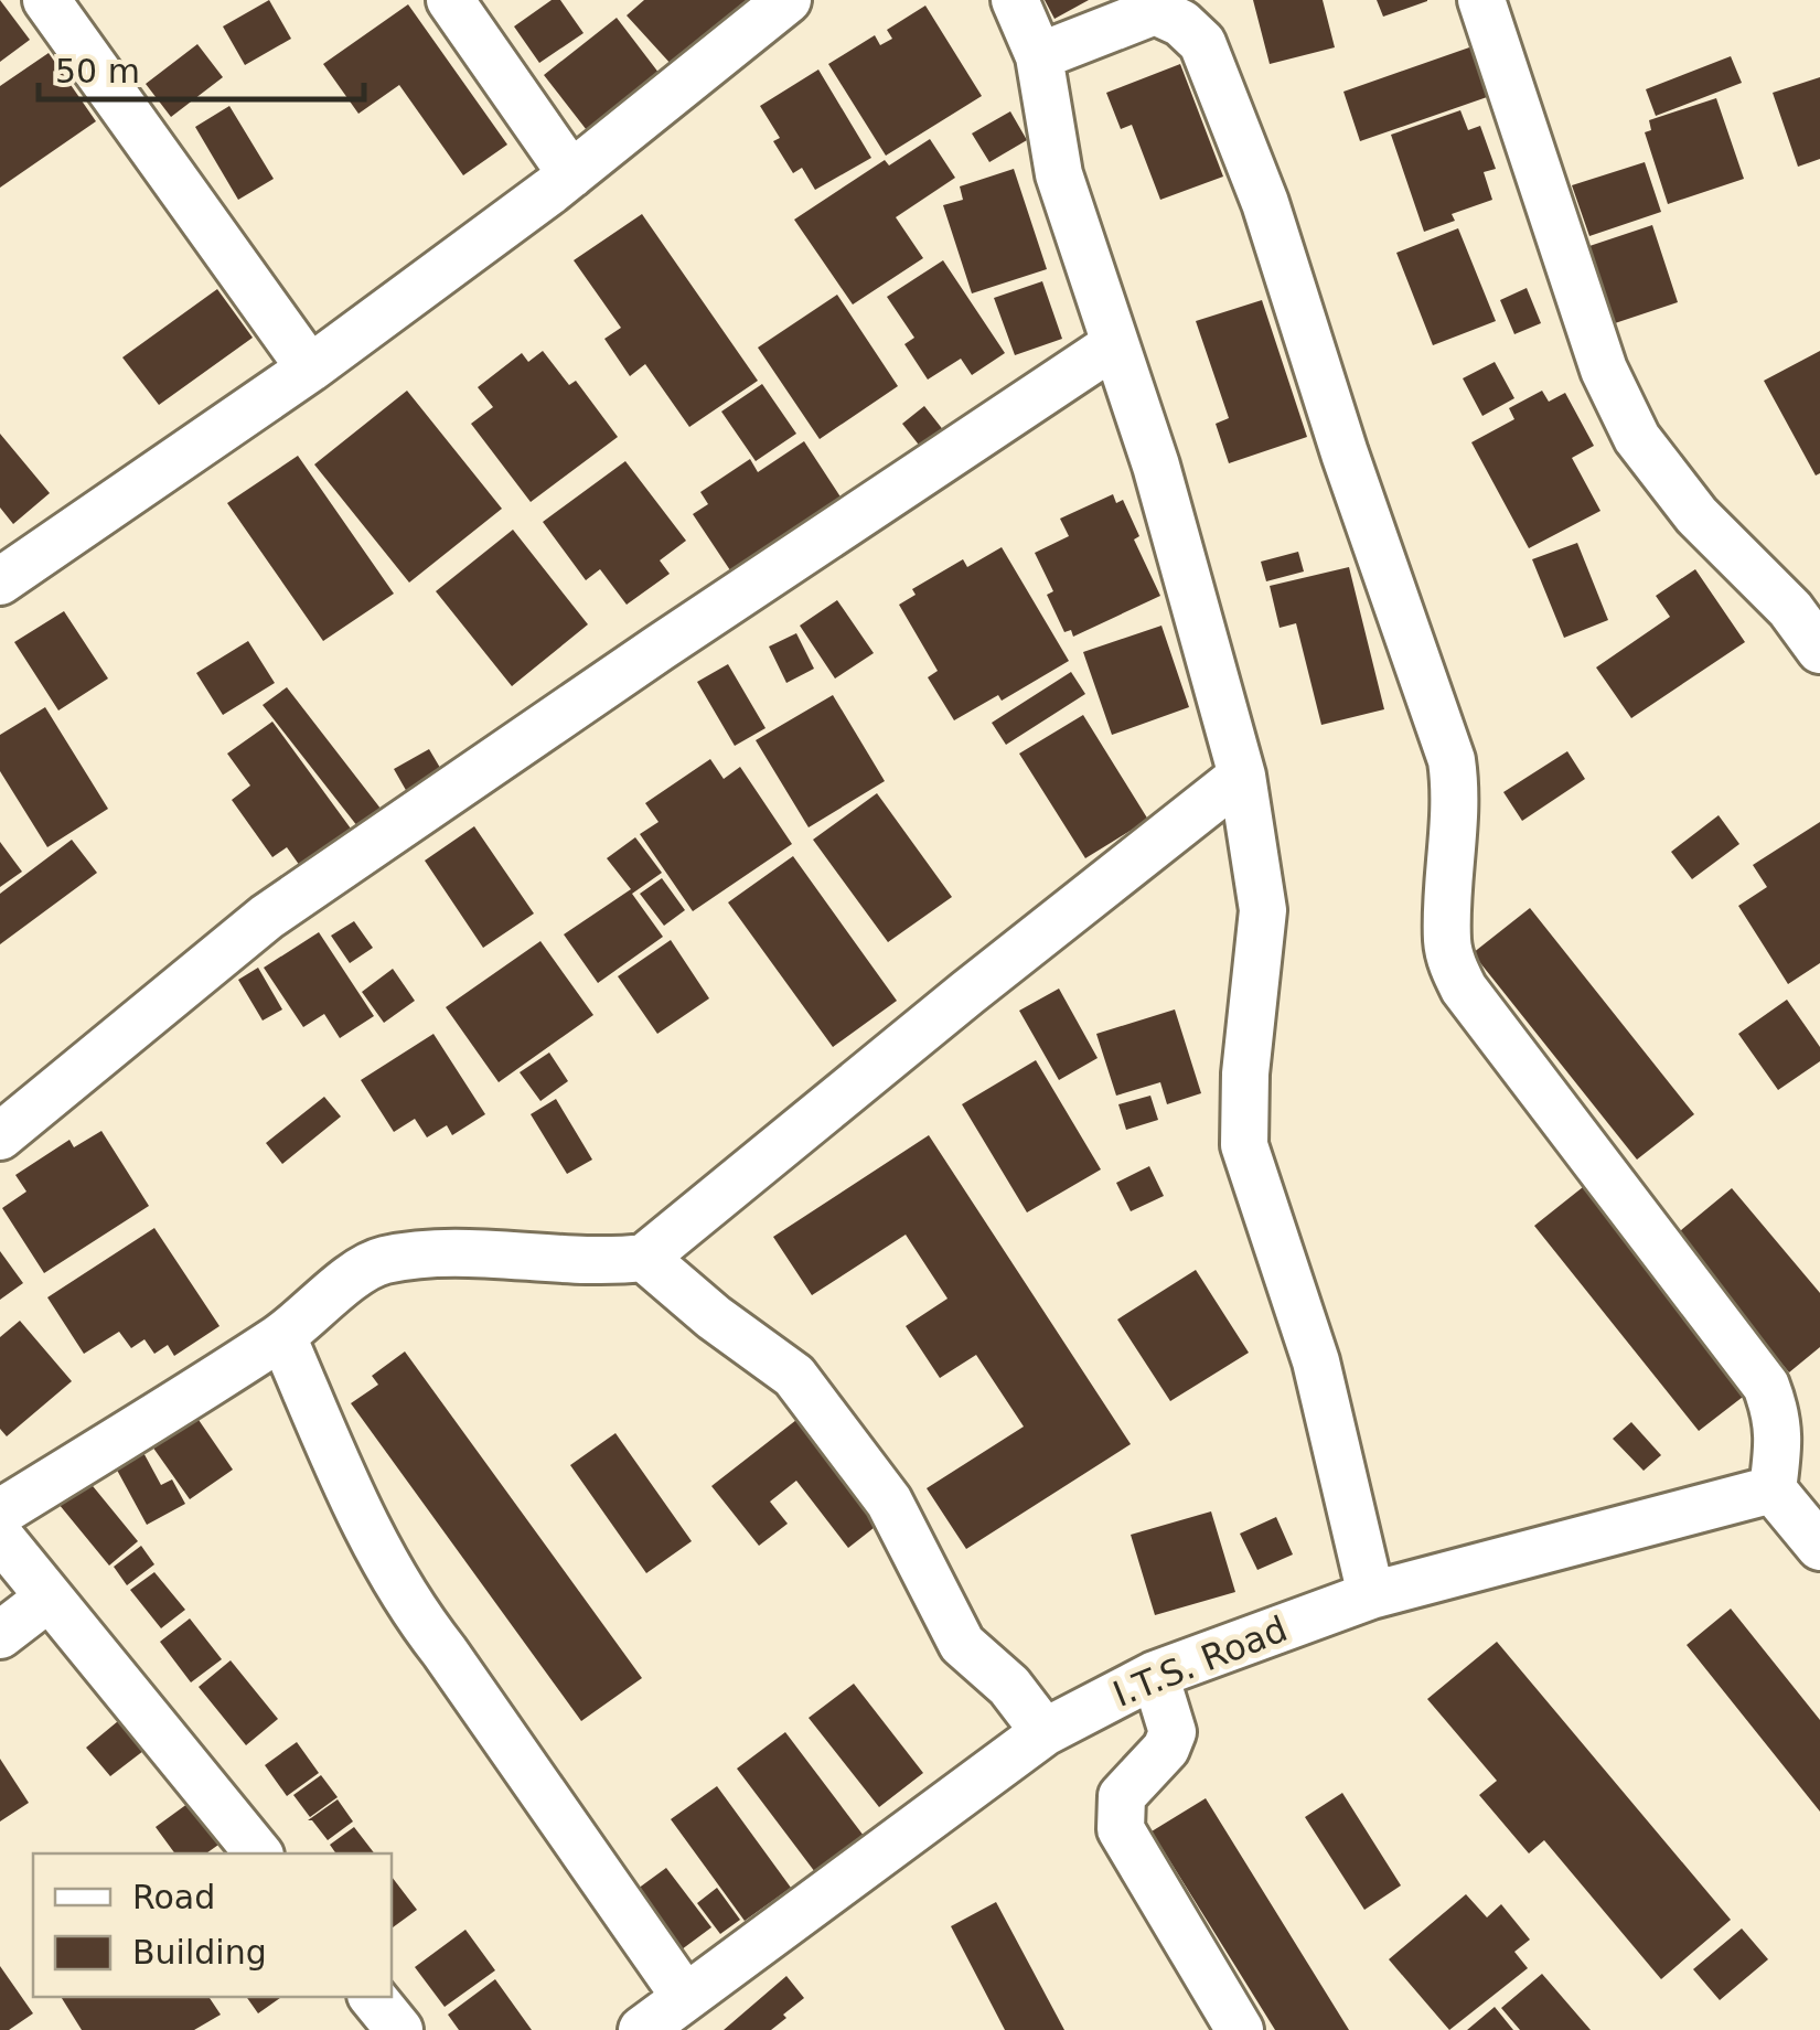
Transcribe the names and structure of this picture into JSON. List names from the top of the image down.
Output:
{
  "streets": {
    "street": ["I.T.S. Road"]
  },
  "legend": ["Road", "Building"],
  "scale_bar": "50 m"
}
